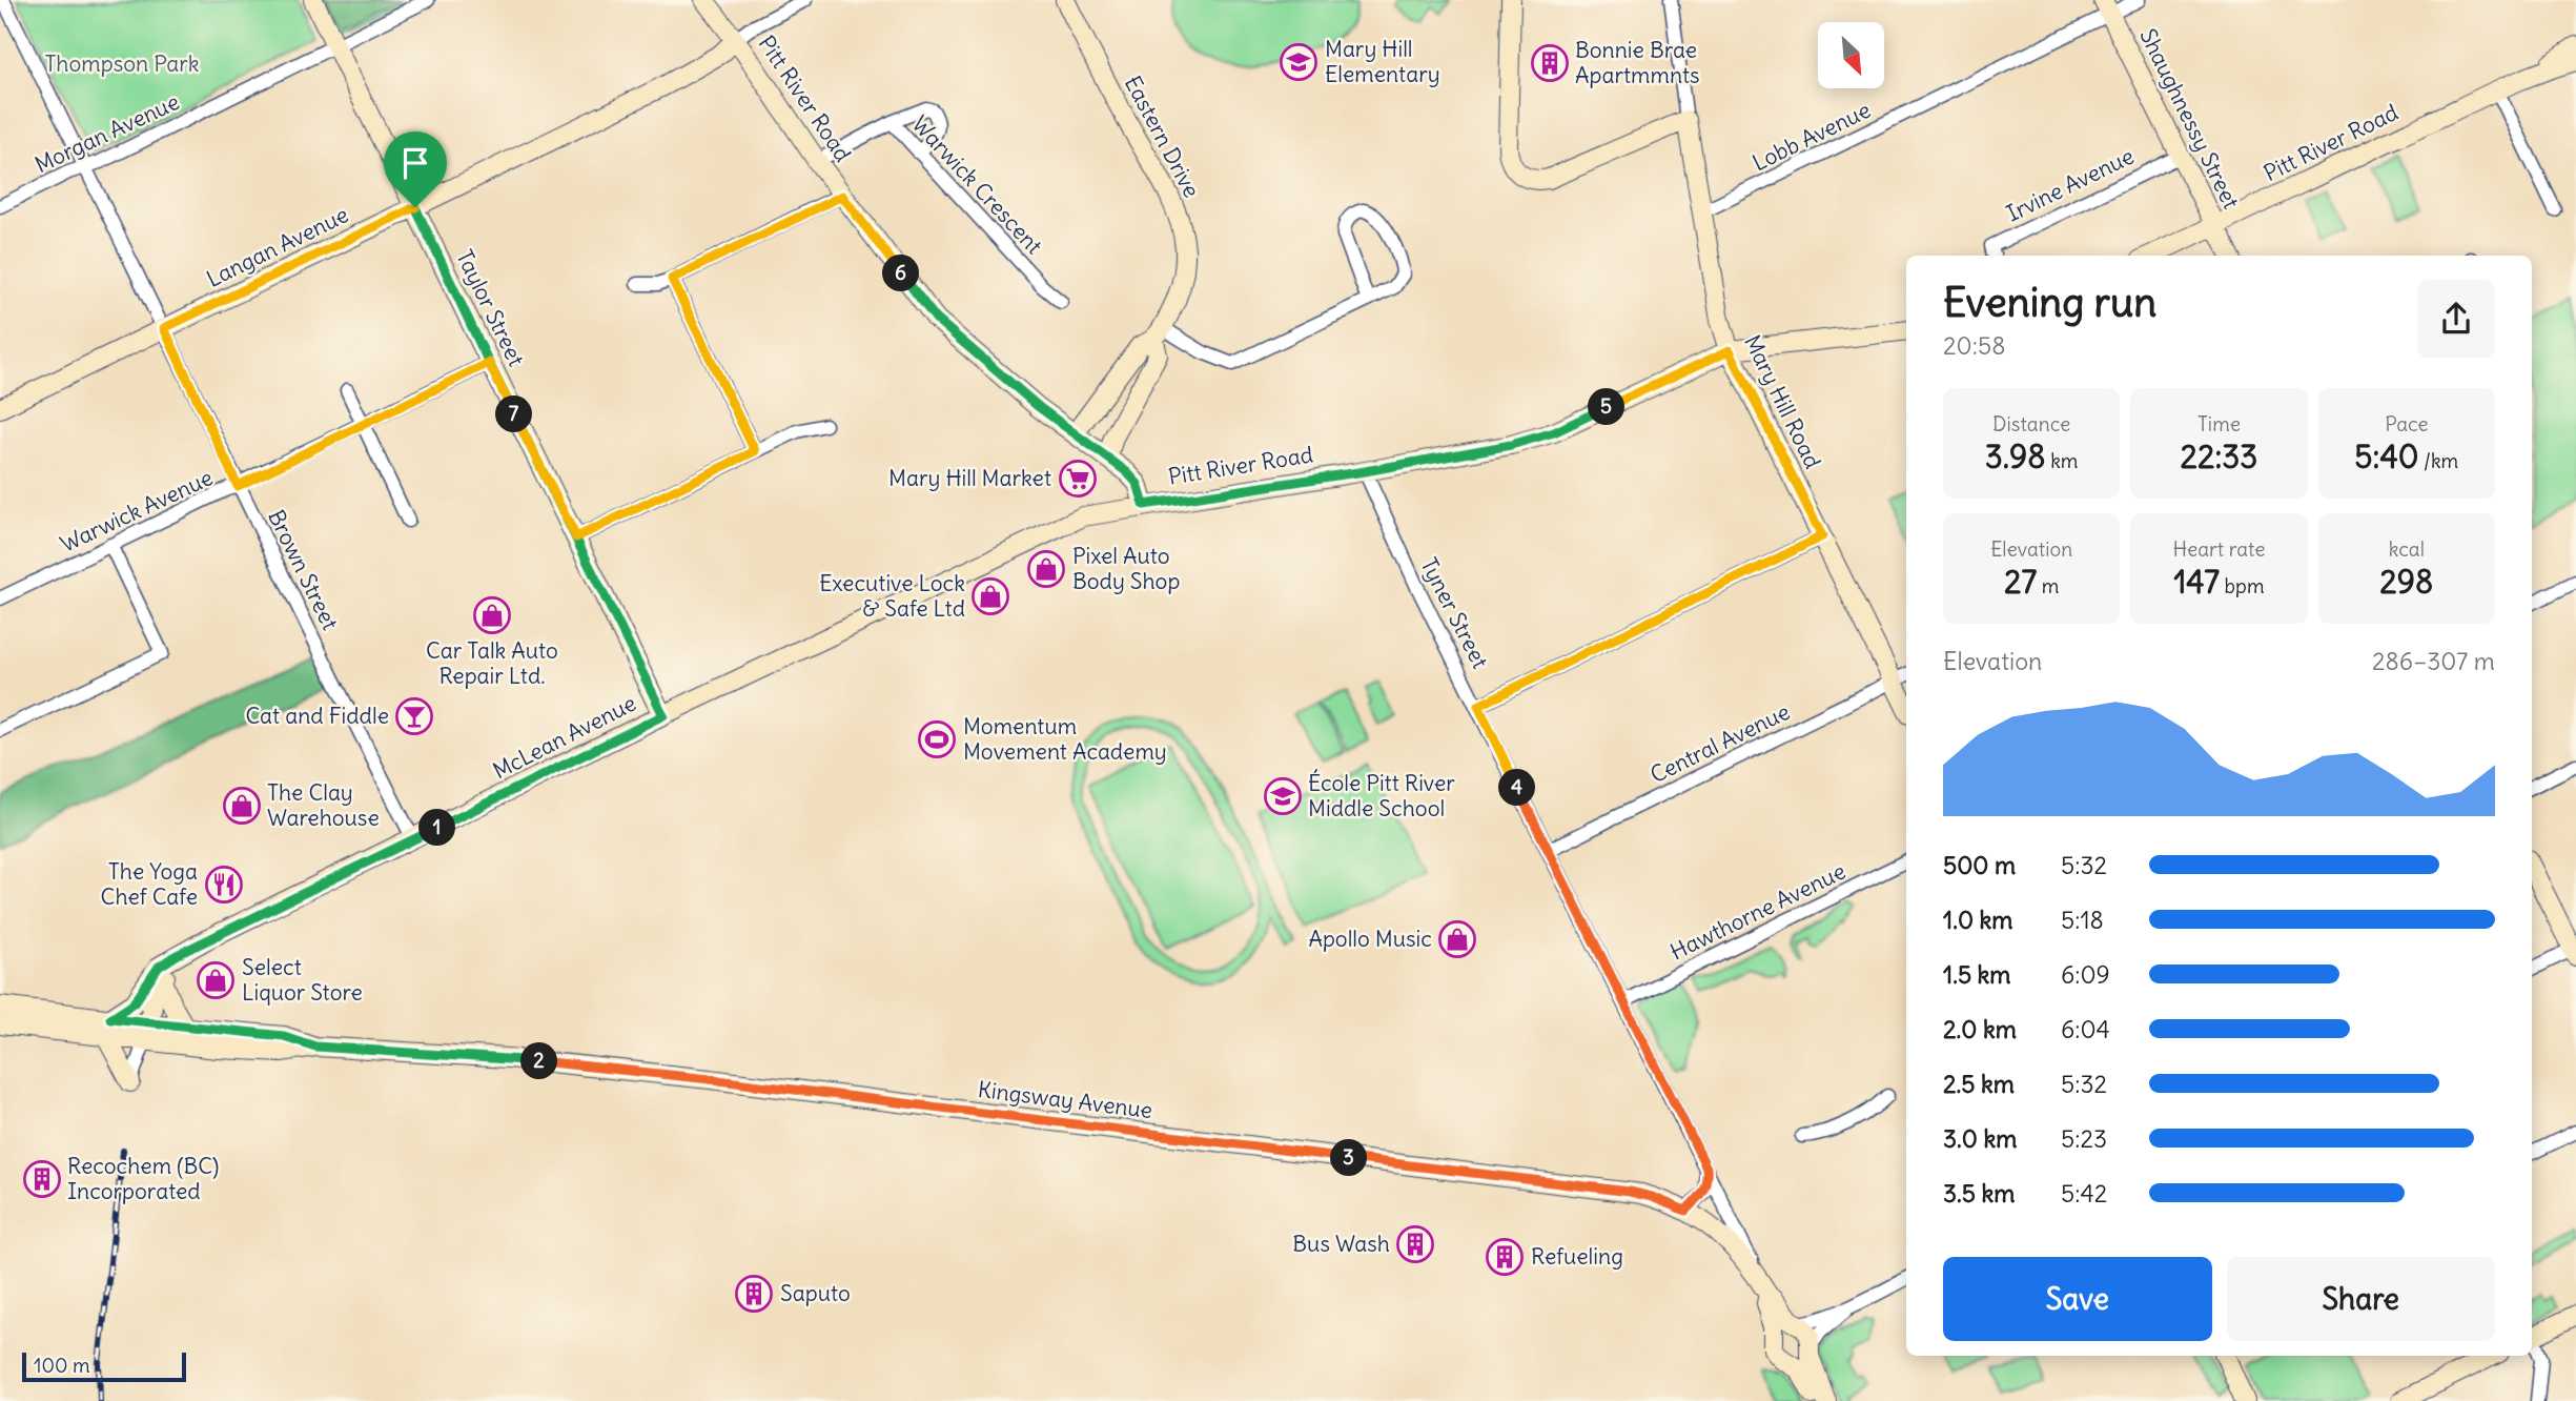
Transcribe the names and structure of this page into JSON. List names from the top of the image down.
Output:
{
  "streets": {
    "main road": [
      "Pitt River Road",
      "Shaughnessy Street",
      "Eastern Drive",
      "Langan Avenue",
      "Taylor Street",
      "Mary Hill Road",
      "McLean Avenue",
      "Kingsway Avenue"
    ],
    "street": [
      "Morgan Avenue",
      "Lobb Avenue",
      "Warwick Crescent",
      "Irvine Avenue",
      "Warwick Avenue",
      "Brown Street",
      "Tyner Street",
      "Central Avenue",
      "Hawthorne Avenue"
    ]
  },
  "crossings": [
    ["Pitt River Road", "Shaughnessy Street"],
    ["Pitt River Road", "Eastern Drive"],
    ["Pitt River Road", "Warwick Crescent"],
    ["Pitt River Road", "Langan Avenue"],
    ["Pitt River Road", "Mary Hill Road"],
    ["Pitt River Road", "Tyner Street"],
    ["Pitt River Road", "McLean Avenue"],
    ["Shaughnessy Street", "Lobb Avenue"],
    ["Shaughnessy Street", "Irvine Avenue"],
    ["Morgan Avenue", "Taylor Street"],
    ["Morgan Avenue", "Brown Street"],
    ["Lobb Avenue", "Mary Hill Road"],
    ["Langan Avenue", "Taylor Street"],
    ["Langan Avenue", "Brown Street"],
    ["Taylor Street", "Warwick Avenue"],
    ["Taylor Street", "McLean Avenue"],
    ["Mary Hill Road", "Central Avenue"],
    ["Warwick Avenue", "Brown Street"],
    ["Brown Street", "McLean Avenue"],
    ["Tyner Street", "Central Avenue"],
    ["Tyner Street", "Hawthorne Avenue"],
    ["Tyner Street", "Kingsway Avenue"],
    ["McLean Avenue", "Kingsway Avenue"]
  ],
  "parks": ["Thompson Park"],
  "places": {
    "school or university": ["Mary Hill Elementary", "École Pitt River Middle School"],
    "building": [
      "Bonnie Brae Apartmmnts",
      "Recochem (BC) Incorporated",
      "Bus Wash",
      "Refueling",
      "Saputo"
    ],
    "supermarket": ["Mary Hill Market"],
    "shop": [
      "Pixel Auto Body Shop",
      "Executive Lock & Safe Ltd",
      "Car Talk Auto Repair Ltd.",
      "The Clay Warehouse",
      "Apollo Music",
      "Select Liquor Store"
    ],
    "bar": ["Cat and Fiddle"],
    "sports": ["Momentum Movement Academy"],
    "restaurant": ["The Yoga Chef Cafe"]
  },
  "scale_bar": "100 m",
  "north": "bottom right",
  "page": {
    "pins": [
      "6",
      "5",
      "7",
      "4",
      "1",
      "2",
      "3"
    ],
    "heading": ["Evening run", "20:58"],
    "stats": [
      ["Distance", "3.98 km"],
      ["Time", "22:33"],
      ["Pace", "5:40 /km"],
      ["Elevation", "27 m"],
      ["Heart rate", "147 bpm"],
      ["kcal", "298"]
    ],
    "chart": ["Elevation", "286–307 m"],
    "list": [
      {
        "name": "500 m",
        "note": "5:32"
      },
      {
        "name": "1.0 km",
        "note": "5:18"
      },
      {
        "name": "1.5 km",
        "note": "6:09"
      },
      {
        "name": "2.0 km",
        "note": "6:04"
      },
      {
        "name": "2.5 km",
        "note": "5:32"
      },
      {
        "name": "3.0 km",
        "note": "5:23"
      },
      {
        "name": "3.5 km",
        "note": "5:42"
      }
    ],
    "buttons": ["Save", "Share"],
    "scale": "100 m"
  }
}
